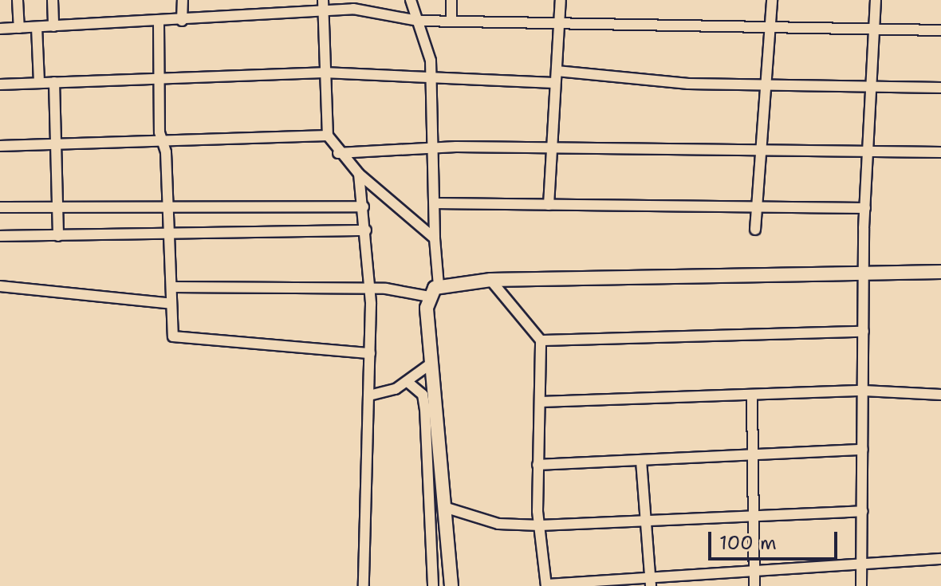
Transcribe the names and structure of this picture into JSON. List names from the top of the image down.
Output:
{
  "scale_bar": "100 m"
}
